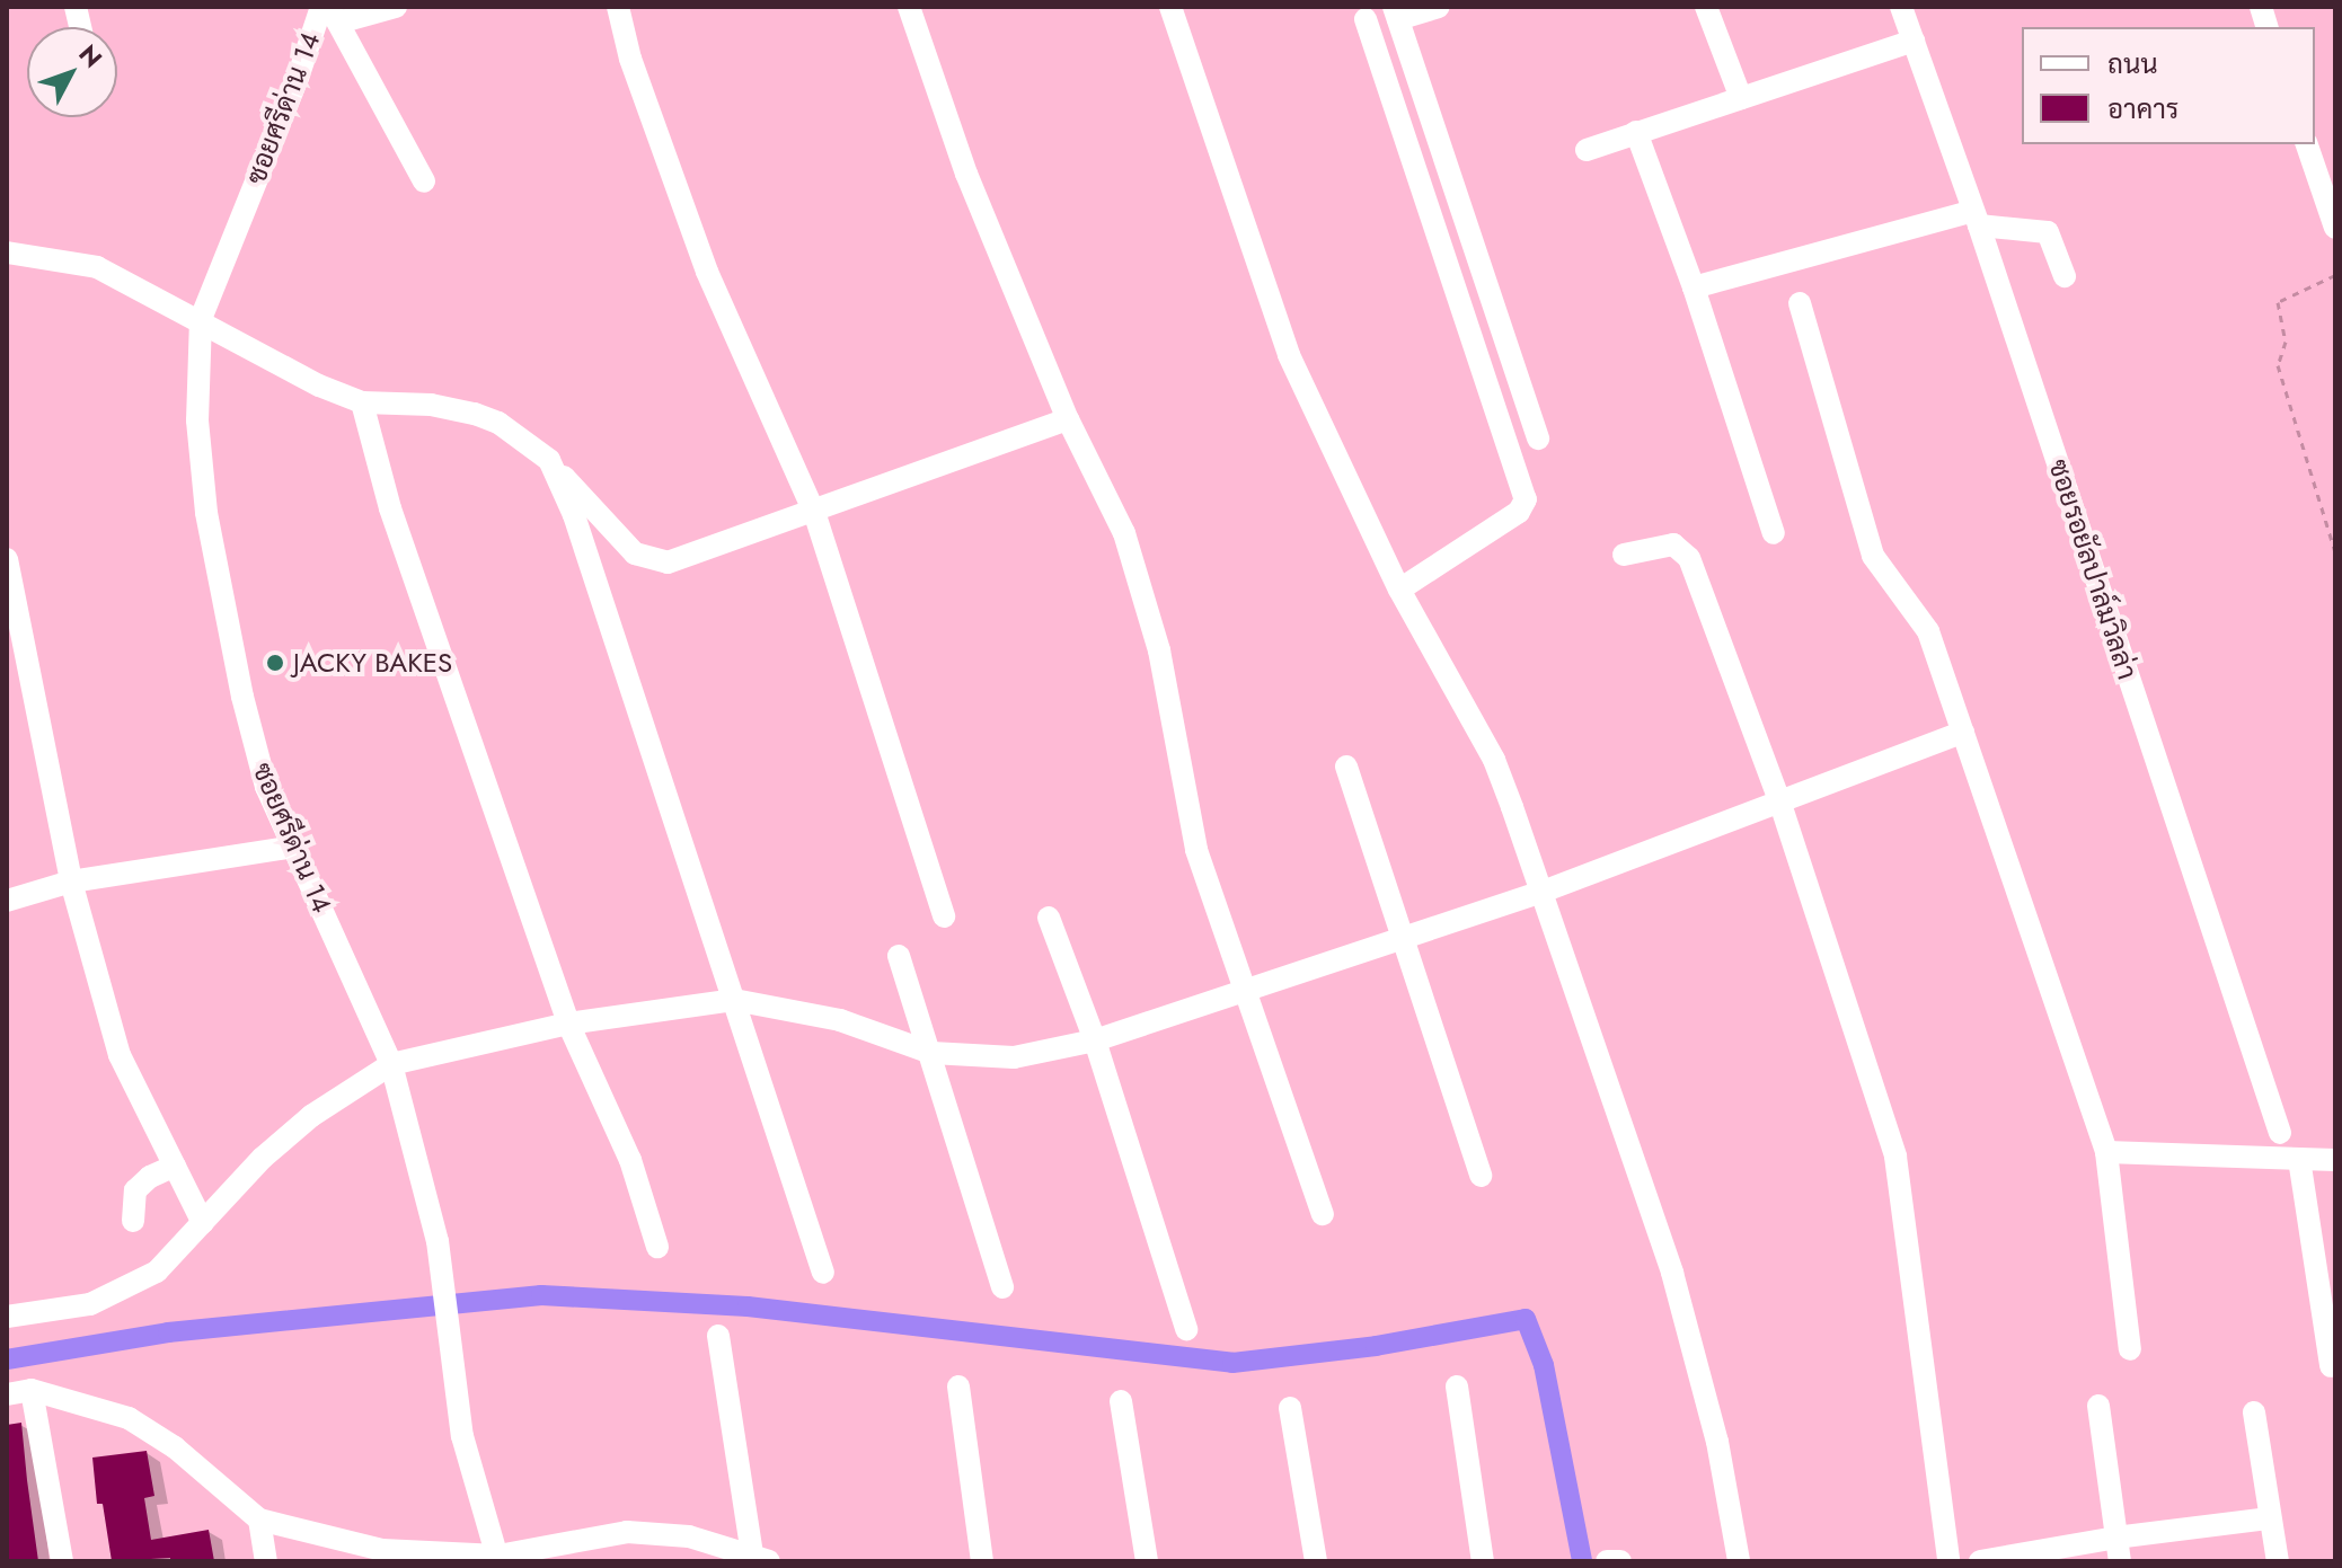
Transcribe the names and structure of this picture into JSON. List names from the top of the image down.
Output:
{
  "streets": {
    "street": ["ซอยศรีด่าน 14", "ซอยรอยัลปาล์มวิลล่า"]
  },
  "places": ["JACKY BAKES"],
  "legend": ["ถนน", "อาคาร"],
  "north": "top right"
}
